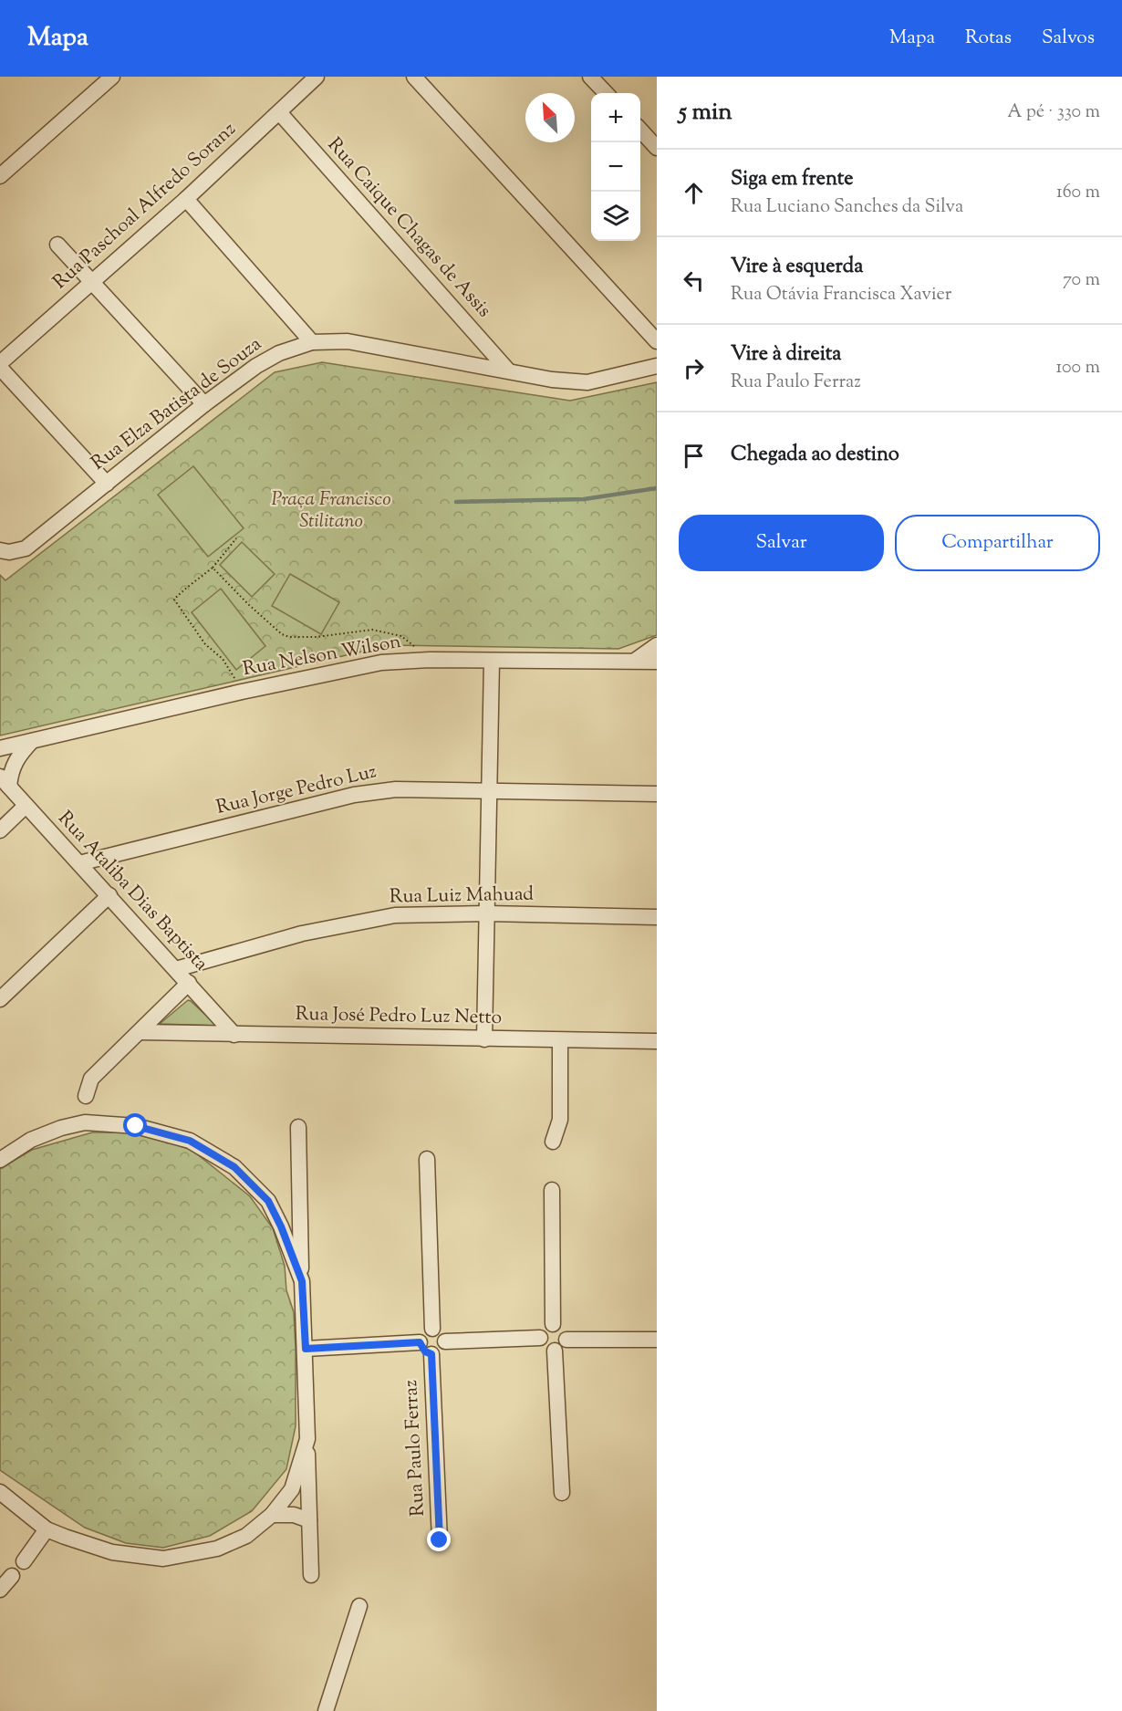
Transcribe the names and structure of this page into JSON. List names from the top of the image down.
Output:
{
  "streets": {
    "street": [
      "Rua Paschoal Alfredo Soranz",
      "Rua Caique Chagas de Assis",
      "Rua Elza Batista de Souza",
      "Rua Nelson Wilson",
      "Rua Jorge Pedro Luz",
      "Rua Ataliba Dias Baptista",
      "Rua Luiz Mahuad",
      "Rua José Pedro Luz Netto",
      "Rua Paulo Ferraz"
    ]
  },
  "crossings": [
    ["Rua Paschoal Alfredo Soranz", "Rua Caique Chagas de Assis"],
    ["Rua Caique Chagas de Assis", "Rua Elza Batista de Souza"],
    ["Rua Jorge Pedro Luz", "Rua Ataliba Dias Baptista"],
    ["Rua Ataliba Dias Baptista", "Rua Luiz Mahuad"],
    ["Rua Ataliba Dias Baptista", "Rua José Pedro Luz Netto"]
  ],
  "parks": ["Praça Francisco Stilitano"],
  "north": "top left",
  "page": {
    "header": "Mapa",
    "nav": ["Mapa", "Rotas", "Salvos"],
    "heading": ["5 min", "A pé · 330 m"],
    "map_buttons": ["+", "−"],
    "list": [
      ["Siga em frente", "Rua Luciano Sanches da Silva", "160 m"],
      ["Vire à esquerda", "Rua Otávia Francisca Xavier", "70 m"],
      ["Vire à direita", "Rua Paulo Ferraz", "100 m"],
      "Chegada ao destino"
    ],
    "buttons": ["Salvar", "Compartilhar"]
  }
}
